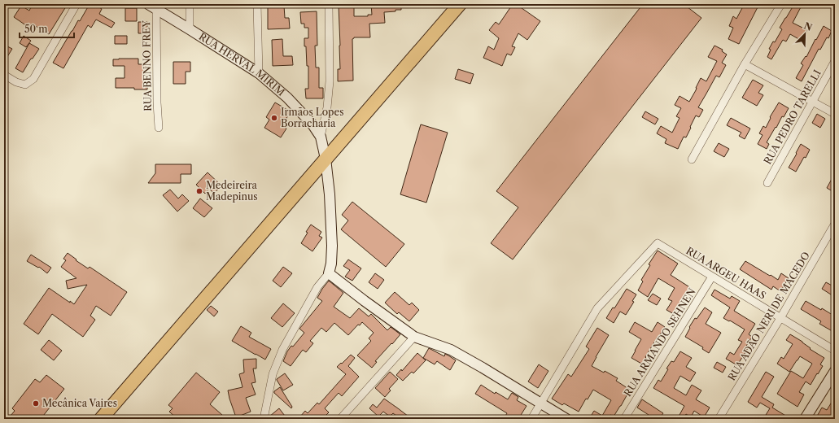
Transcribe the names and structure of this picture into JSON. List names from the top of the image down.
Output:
{
  "streets": {
    "street": [
      "RUA HERVAL MIRIM",
      "RUA BENNO FREY",
      "RUA PEDRO TARELLI",
      "RUA ARGEU HAAS",
      "RUA ADÃO NERI DE MACEDO",
      "RUA ARMANDO SEHNEN"
    ]
  },
  "crossings": [
    ["RUA HERVAL MIRIM", "RUA BENNO FREY"],
    ["RUA ARGEU HAAS", "RUA ADÃO NERI DE MACEDO"],
    ["RUA ARGEU HAAS", "RUA ARMANDO SEHNEN"]
  ],
  "places": ["Irmãos Lopes Borracharia", "Medeireira Madepinus", "Mecânica Vaires"],
  "scale_bar": "50 m",
  "north": "top right"
}
